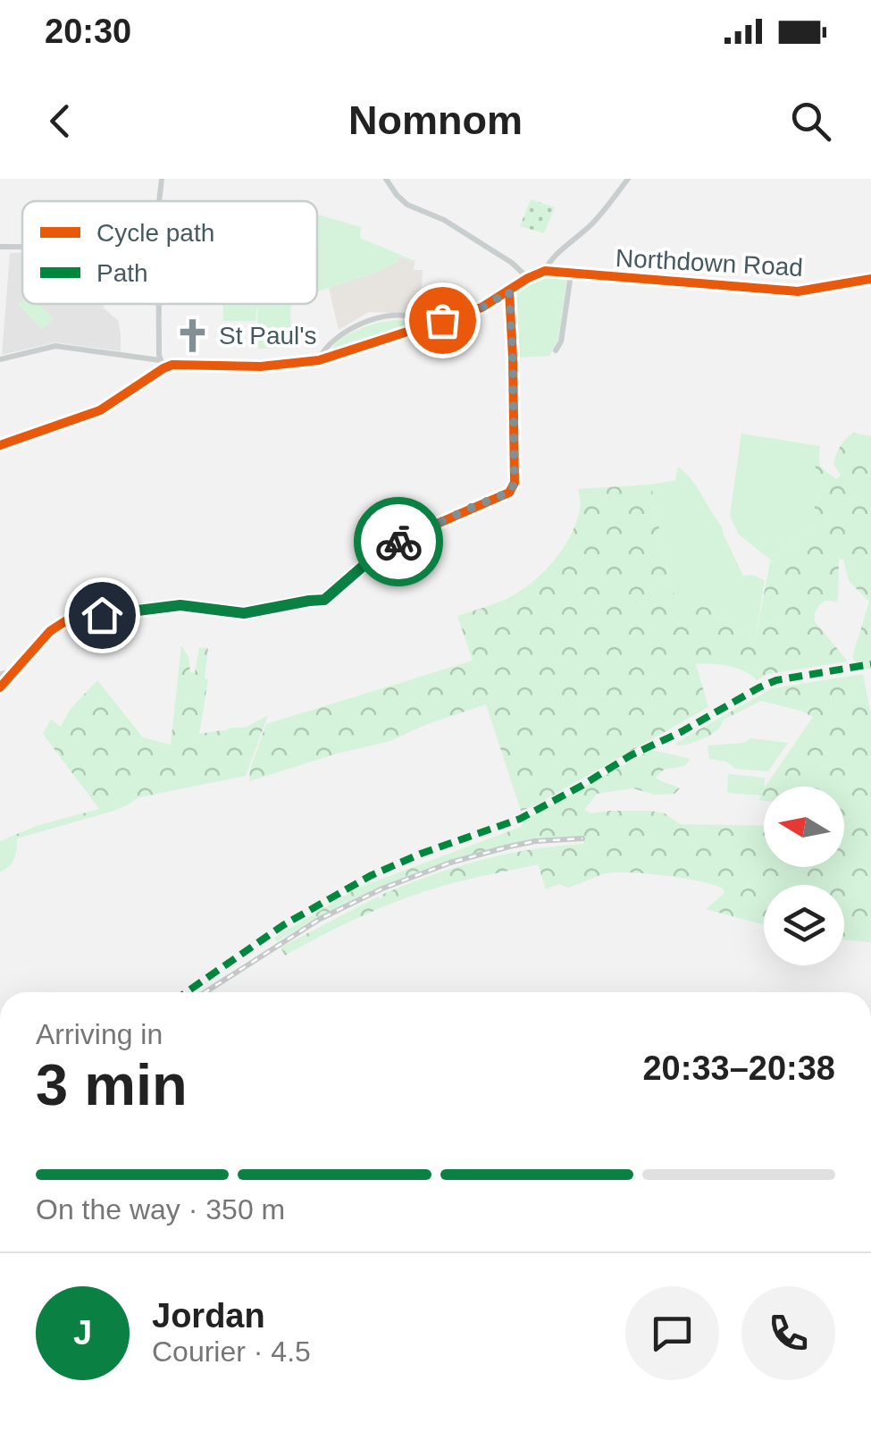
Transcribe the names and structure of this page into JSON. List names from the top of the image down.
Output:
{
  "streets": {
    "street": ["Northdown Road"]
  },
  "places": {
    "church": ["St Paul's"]
  },
  "legend": ["Cycle path", "Path"],
  "north": "left",
  "page": {
    "status": "20:30",
    "header": "Nomnom",
    "heading": ["3 min", "Arriving in", "20:33–20:38"],
    "panel": ["Jordan", "Courier · 4.5"],
    "bar": "On the way · 350 m",
    "round": "J"
  }
}
